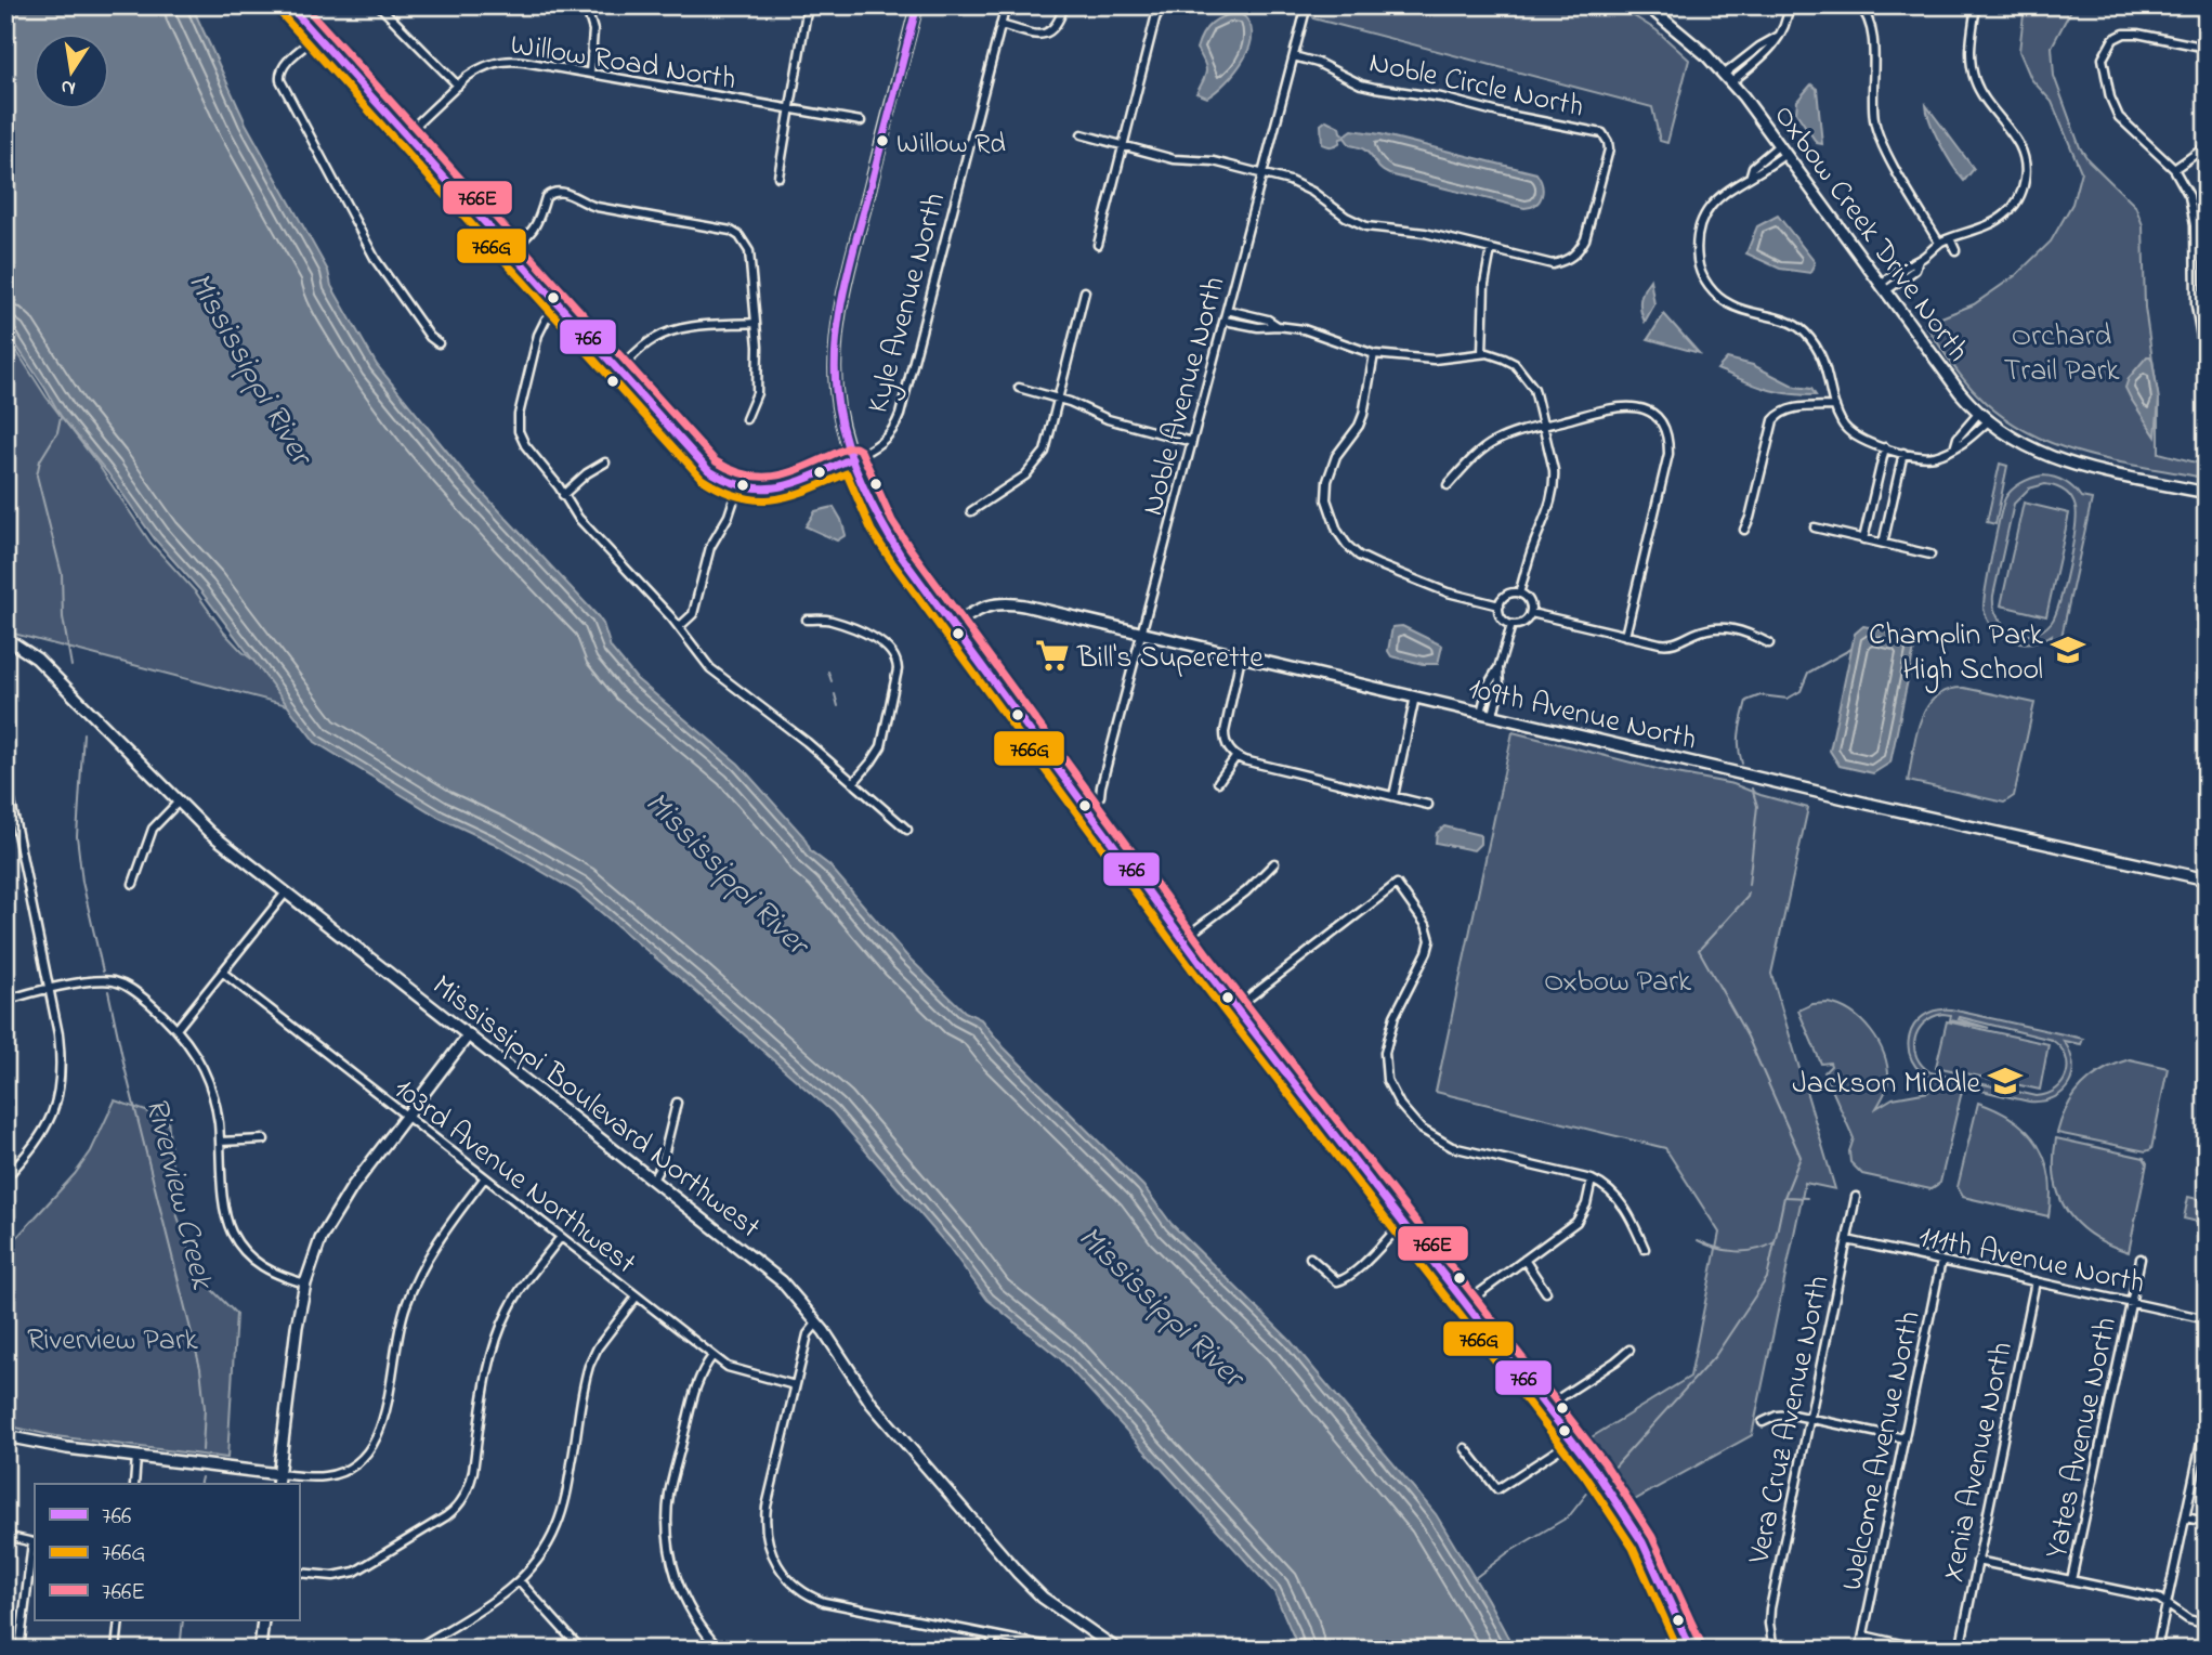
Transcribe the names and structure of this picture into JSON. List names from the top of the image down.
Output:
{
  "streets": {
    "street": [
      "Willow Road North",
      "Noble Circle North",
      "Oxbow Creek Drive North",
      "Kyle Avenue North",
      "Noble Avenue North",
      "109th Avenue North",
      "Mississippi Boulevard Northwest",
      "103rd Avenue Northwest",
      "111th Avenue North",
      "Vera Cruz Avenue North",
      "Yates Avenue North",
      "Welcome Avenue North",
      "Xenia Avenue North"
    ]
  },
  "crossings": [
    ["Noble Circle North", "Noble Avenue North"],
    ["Noble Avenue North", "109th Avenue North"],
    ["111th Avenue North", "Vera Cruz Avenue North"],
    ["111th Avenue North", "Yates Avenue North"],
    ["111th Avenue North", "Welcome Avenue North"],
    ["111th Avenue North", "Xenia Avenue North"]
  ],
  "water": ["Mississippi River", "Riverview Creek"],
  "parks": ["Orchard Trail Park", "Oxbow Park", "Riverview Park"],
  "places": {
    "other": ["Willow Rd"],
    "school or university": ["Champlin Park High School", "Jackson Middle"],
    "supermarket": ["Bill's Superette"]
  },
  "lines": ["transit line 766", "transit line 766E", "transit line 766G"],
  "legend": ["766", "766G", "766E"],
  "north": "bottom"
}
